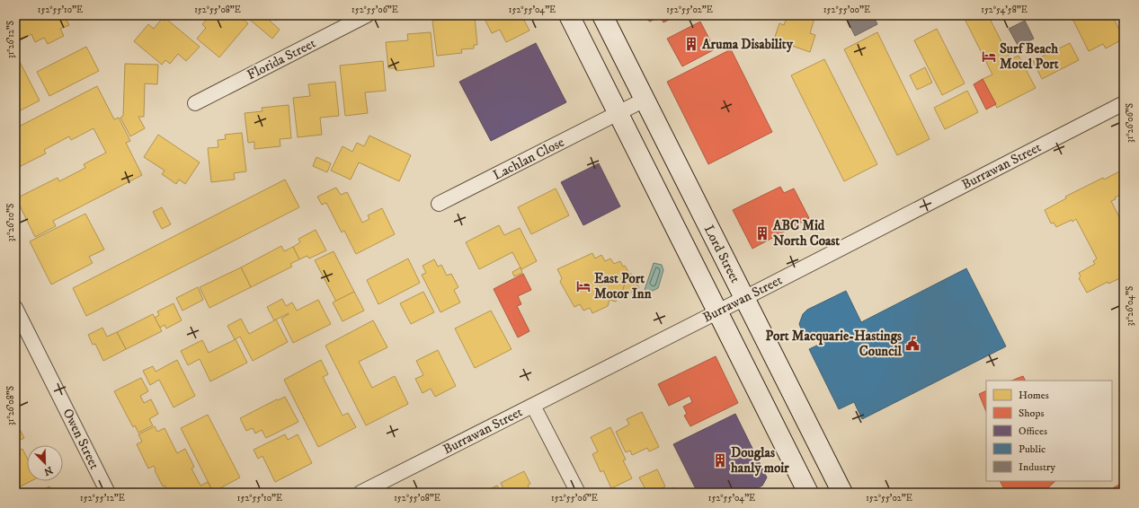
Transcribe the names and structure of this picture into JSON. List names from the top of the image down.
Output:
{
  "streets": {
    "main road": ["Lord Street"],
    "street": [
      "Florida Street",
      "Lachlan Close",
      "Burrawan Street",
      "Owen Street"
    ]
  },
  "crossings": [
    ["Lachlan Close", "Lord Street"],
    ["Burrawan Street", "Lord Street"]
  ],
  "places": {
    "building": ["Aruma Disability", "ABC Mid North Coast", "Douglas hanly moir"],
    "hotel": ["Surf Beach Motel Port", "East Port Motor Inn"],
    "public building": ["Port Macquarie-Hastings Council"]
  },
  "legend": [
    "Homes",
    "Shops",
    "Offices",
    "Public",
    "Industry"
  ],
  "north": "bottom right",
  "coordinates": [
    "152°55'10\"E",
    "152°55'08\"E",
    "152°55'06\"E",
    "152°55'04\"E",
    "152°55'02\"E",
    "152°55'00\"E",
    "152°54'58\"E",
    "31°26'12\"S",
    "31°26'06\"S",
    "31°26'10\"S",
    "31°26'04\"S",
    "31°26'08\"S",
    "152°55'12\"E"
  ]
}
